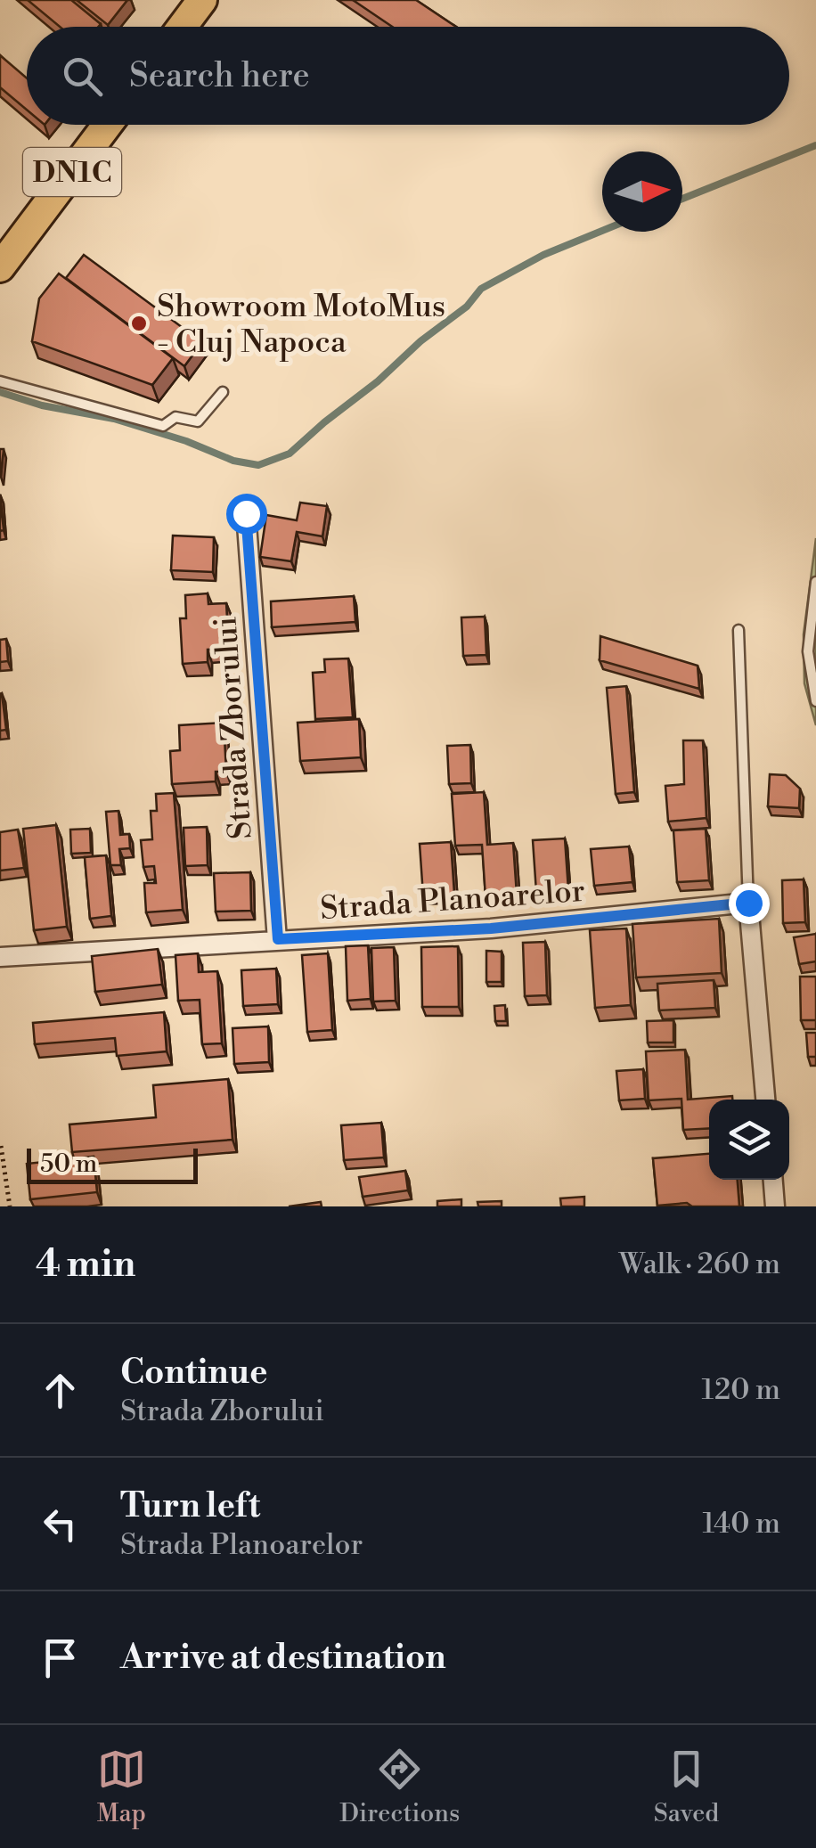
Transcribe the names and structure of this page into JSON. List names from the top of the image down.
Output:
{
  "streets": {
    "main road": ["DN1C"],
    "street": ["Strada Zborului", "Strada Planoarelor"]
  },
  "crossings": [
    ["Strada Zborului", "Strada Planoarelor"]
  ],
  "places": ["Showroom MotoMus - Cluj Napoca"],
  "scale_bar": "50 m",
  "north": "right",
  "page": {
    "search": "Search here",
    "scale": "50 m",
    "heading": ["4 min", "Walk · 260 m"],
    "list": [
      ["Continue", "Strada Zborului", "120 m"],
      ["Turn left", "Strada Planoarelor", "140 m"],
      "Arrive at destination"
    ],
    "nav": ["Map", "Directions", "Saved"]
  }
}
